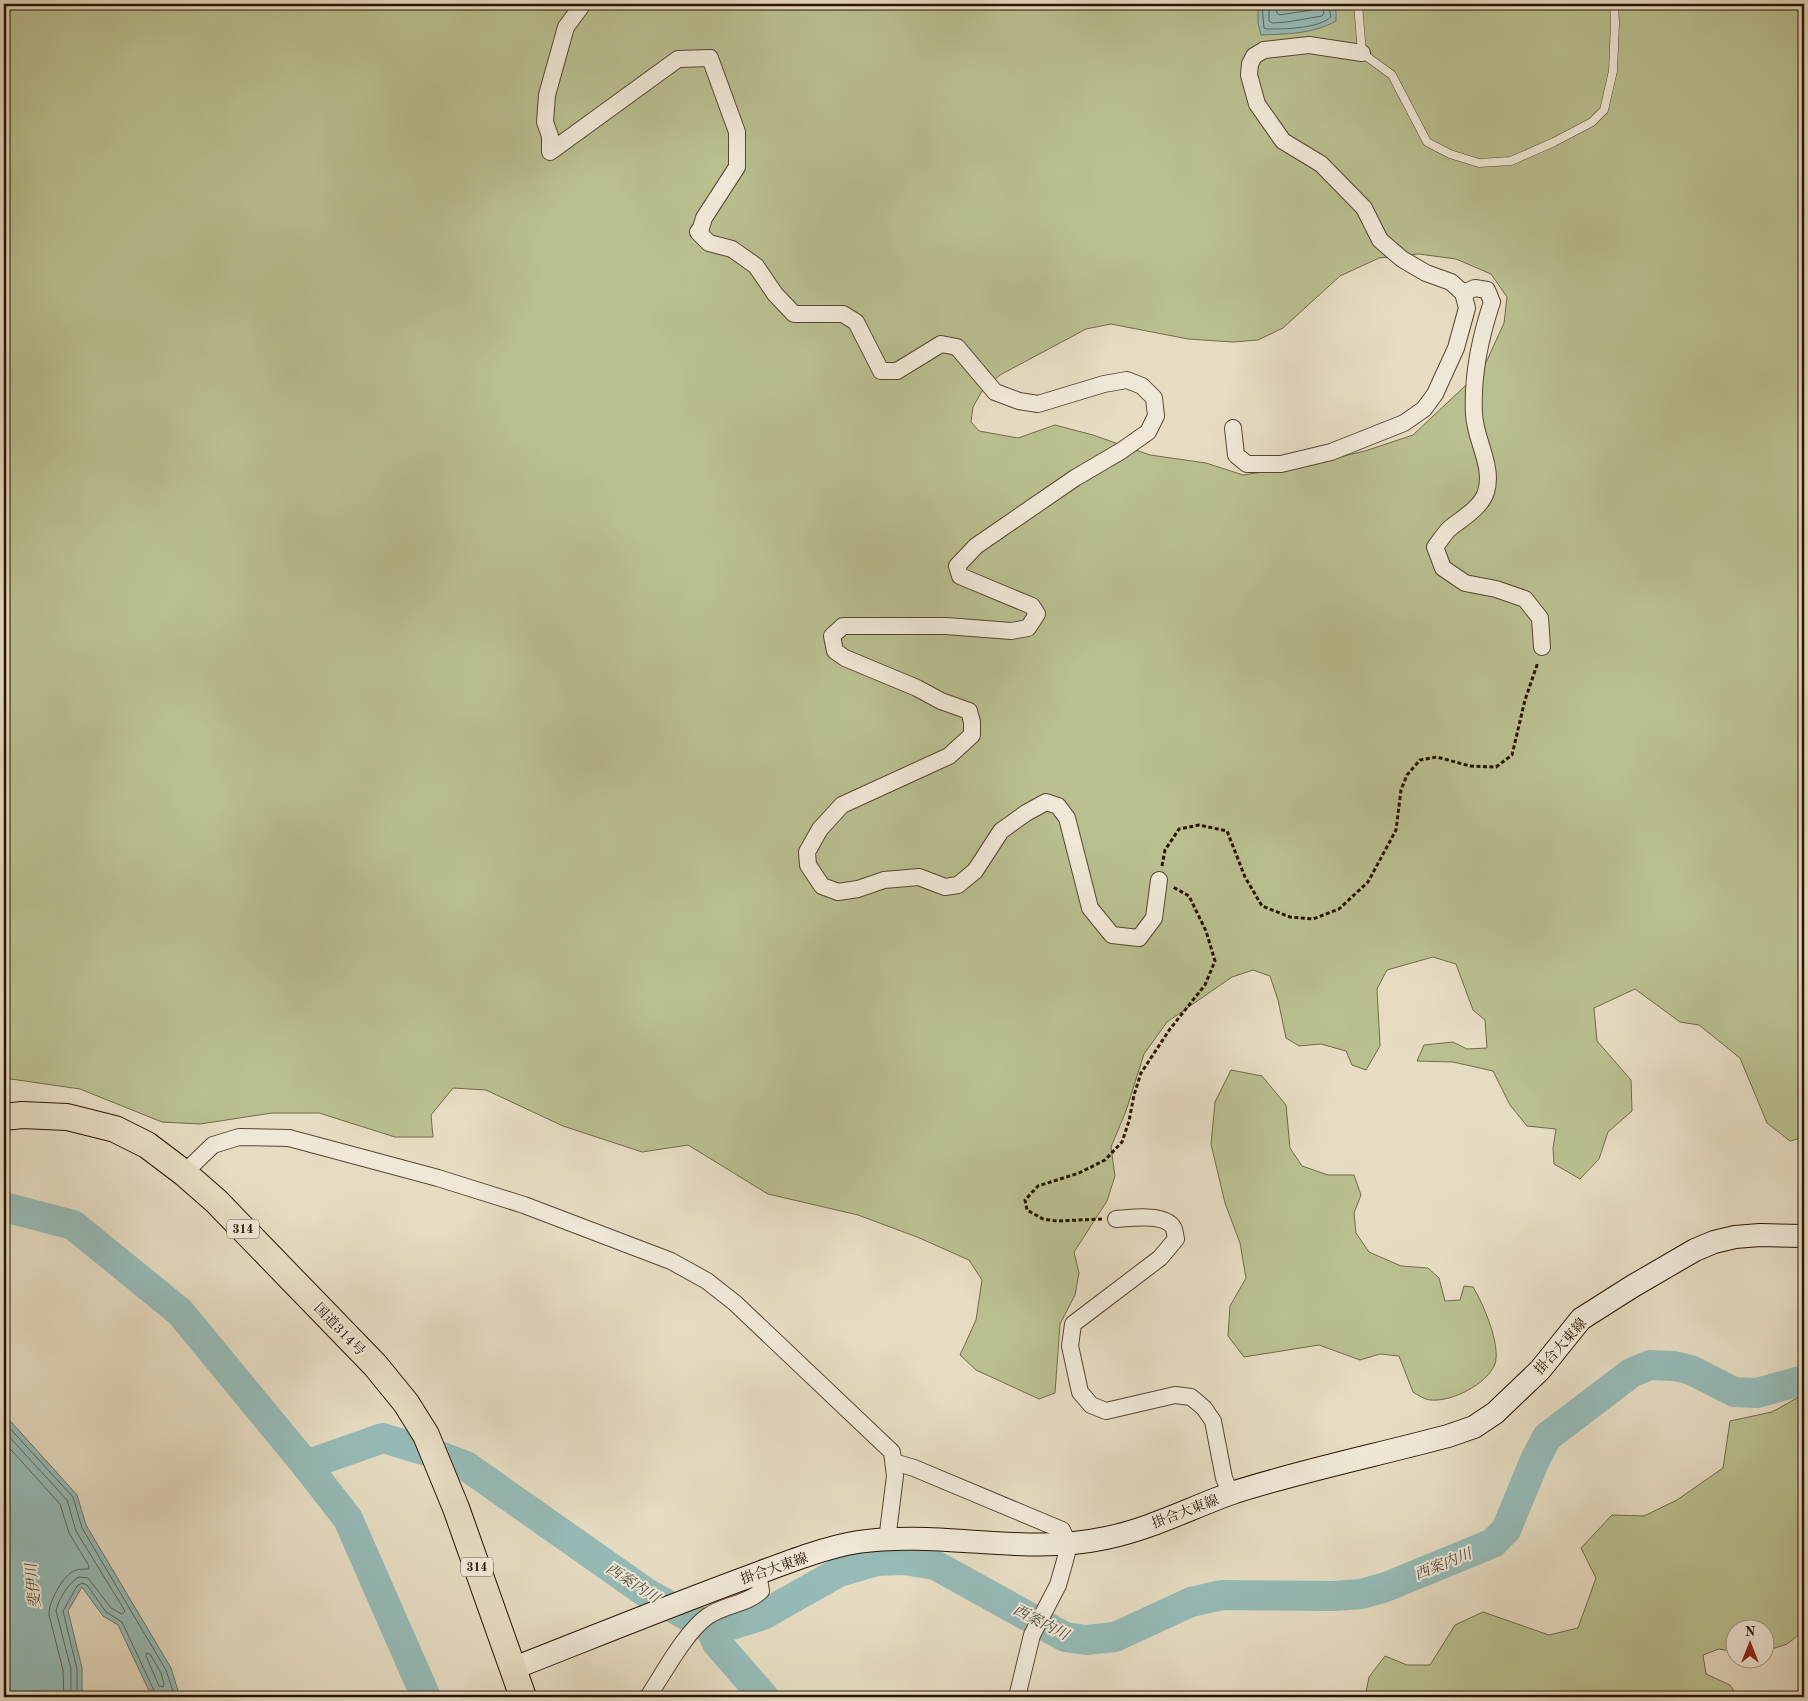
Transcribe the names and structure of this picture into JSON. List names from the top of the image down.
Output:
{
  "streets": {
    "highway": ["314", "国道314号"],
    "main road": ["掛合大東線"]
  },
  "crossings": [
    ["国道314号", "掛合大東線"]
  ],
  "water": ["西案内川", "斐伊川"],
  "north": "top"
}
